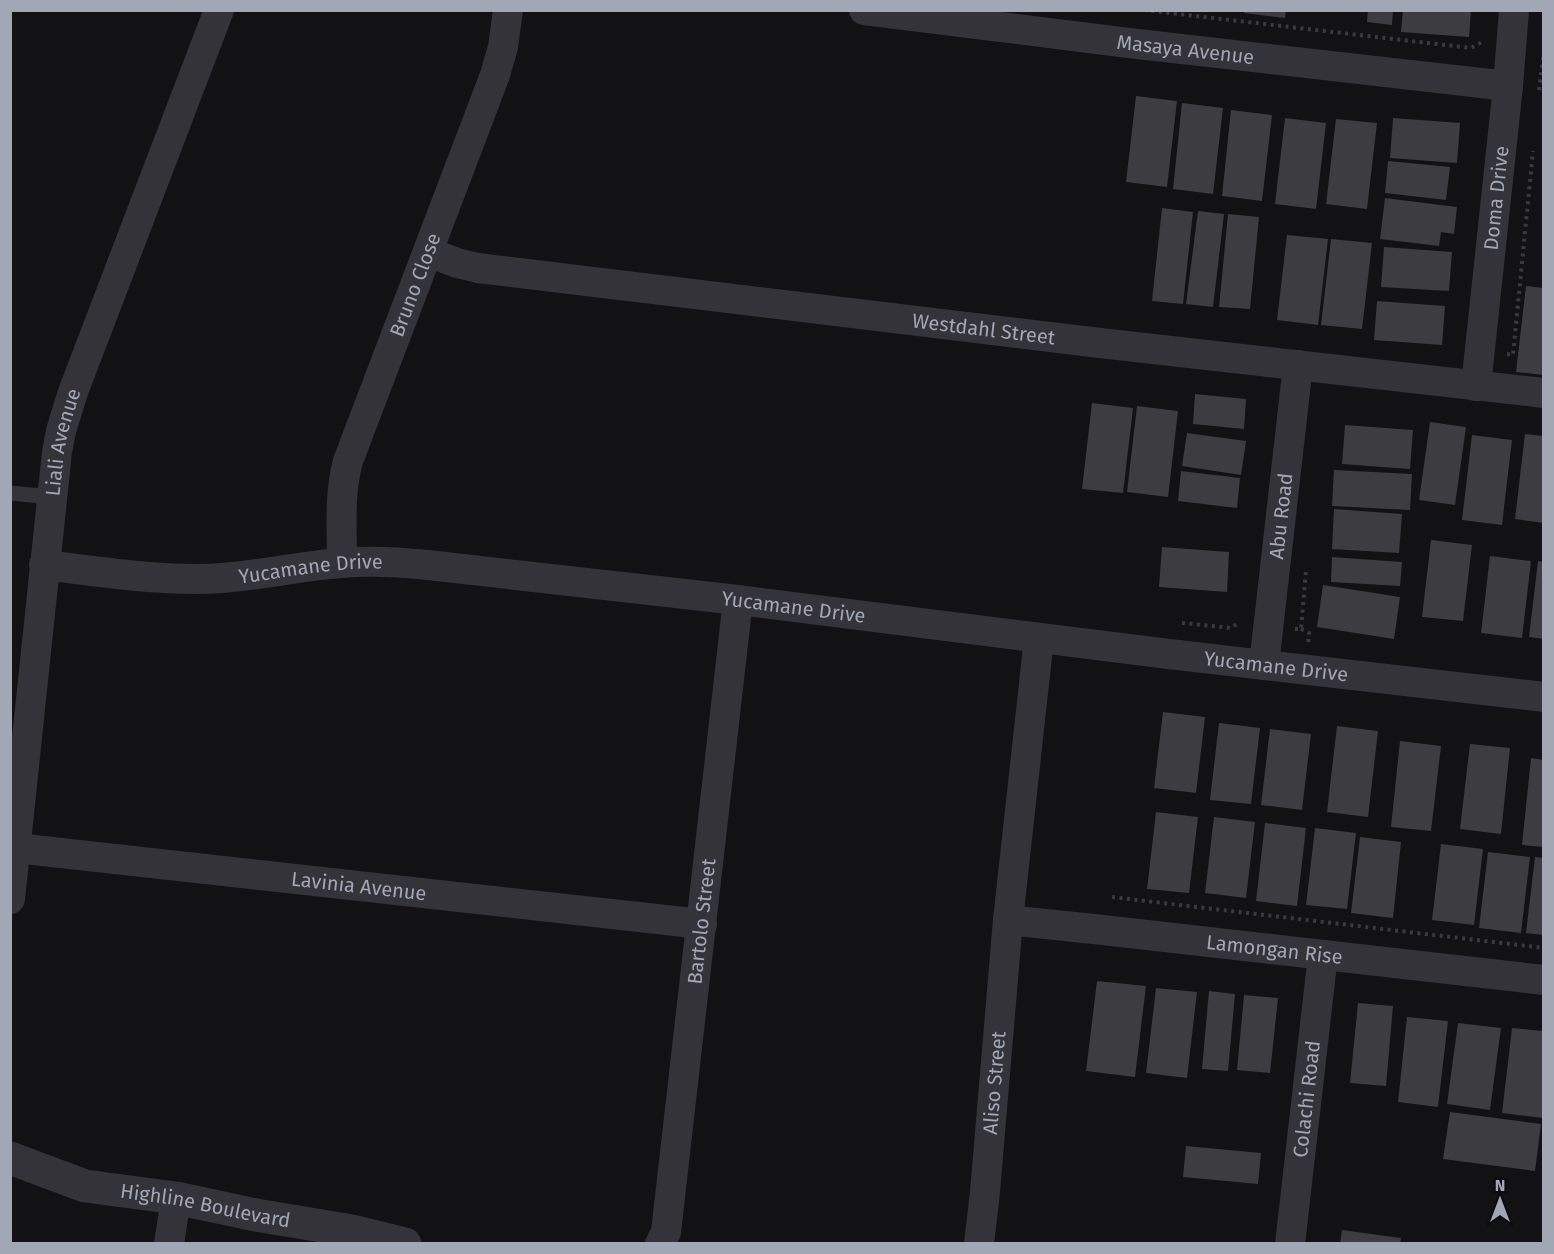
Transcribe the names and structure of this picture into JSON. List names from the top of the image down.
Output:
{
  "streets": {
    "street": [
      "Masaya Avenue",
      "Doma Drive",
      "Bruno Close",
      "Westdahl Street",
      "Liali Avenue",
      "Abu Road",
      "Yucamane Drive",
      "Lavinia Avenue",
      "Bartolo Street",
      "Lamongan Rise",
      "Aliso Street",
      "Colachi Road",
      "Highline Boulevard"
    ]
  },
  "crossings": [
    ["Masaya Avenue", "Doma Drive"],
    ["Doma Drive", "Westdahl Street"],
    ["Bruno Close", "Westdahl Street"],
    ["Bruno Close", "Yucamane Drive"],
    ["Westdahl Street", "Abu Road"],
    ["Liali Avenue", "Yucamane Drive"],
    ["Liali Avenue", "Lavinia Avenue"],
    ["Abu Road", "Yucamane Drive"],
    ["Yucamane Drive", "Bartolo Street"],
    ["Lavinia Avenue", "Bartolo Street"],
    ["Lamongan Rise", "Aliso Street"],
    ["Lamongan Rise", "Colachi Road"]
  ],
  "north": "top"
}
